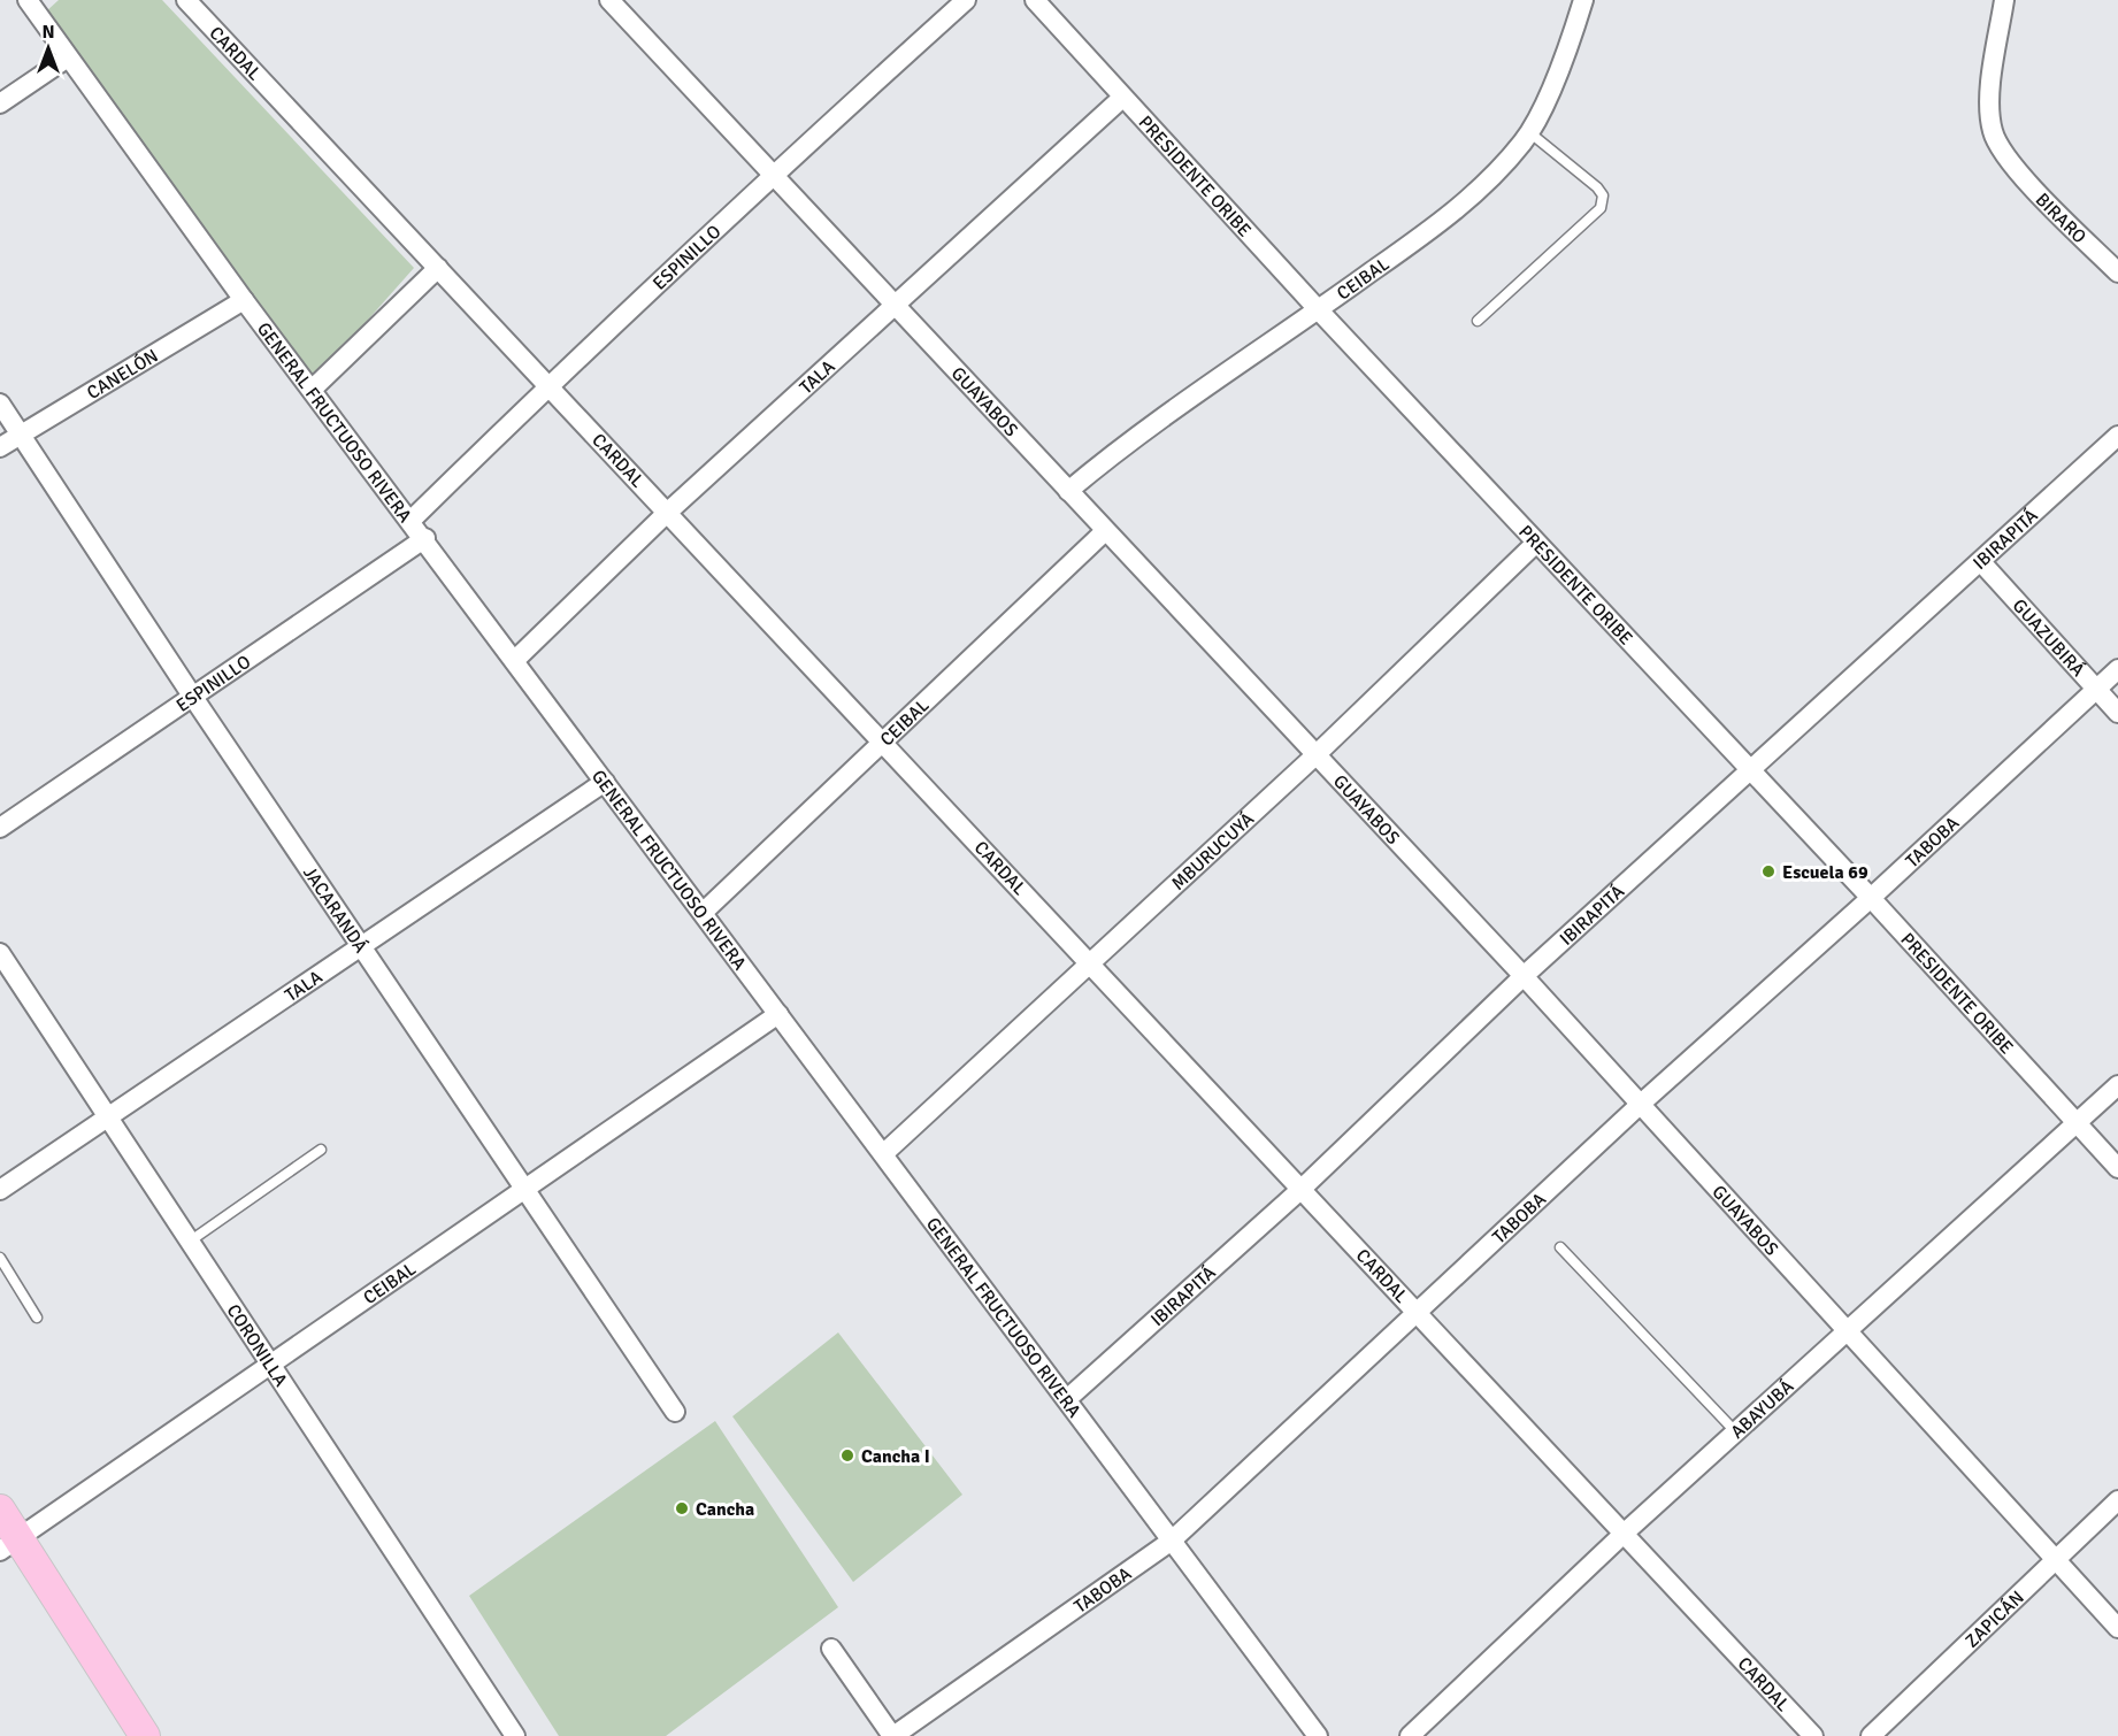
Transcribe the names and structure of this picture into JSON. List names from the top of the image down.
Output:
{
  "streets": {
    "street": [
      "CARDAL",
      "PRESIDENTE ORIBE",
      "BIRARO",
      "ESPINILLO",
      "CEIBAL",
      "CANELÓN",
      "TALA",
      "GUAYABOS",
      "GENERAL FRUCTUOSO RIVERA",
      "IBIRAPITÁ",
      "GUAZUBIRÁ",
      "TABOBA",
      "MBURUCUYÁ",
      "JACARANDÁ",
      "CORONILLA",
      "ABAYUBÁ",
      "ZAPICÁN"
    ]
  },
  "crossings": [
    ["CARDAL", "ESPINILLO"],
    ["CARDAL", "CEIBAL"],
    ["CARDAL", "TALA"],
    ["CARDAL", "IBIRAPITÁ"],
    ["CARDAL", "TABOBA"],
    ["CARDAL", "MBURUCUYÁ"],
    ["CARDAL", "ABAYUBÁ"],
    ["PRESIDENTE ORIBE", "CEIBAL"],
    ["PRESIDENTE ORIBE", "TALA"],
    ["PRESIDENTE ORIBE", "IBIRAPITÁ"],
    ["PRESIDENTE ORIBE", "TABOBA"],
    ["PRESIDENTE ORIBE", "MBURUCUYÁ"],
    ["PRESIDENTE ORIBE", "ABAYUBÁ"],
    ["ESPINILLO", "GUAYABOS"],
    ["ESPINILLO", "GENERAL FRUCTUOSO RIVERA"],
    ["ESPINILLO", "JACARANDÁ"],
    ["CEIBAL", "GUAYABOS"],
    ["CEIBAL", "GENERAL FRUCTUOSO RIVERA"],
    ["CEIBAL", "JACARANDÁ"],
    ["CEIBAL", "CORONILLA"],
    ["CANELÓN", "GENERAL FRUCTUOSO RIVERA"],
    ["CANELÓN", "JACARANDÁ"],
    ["TALA", "GUAYABOS"],
    ["TALA", "GENERAL FRUCTUOSO RIVERA"],
    ["TALA", "JACARANDÁ"],
    ["TALA", "CORONILLA"],
    ["GUAYABOS", "IBIRAPITÁ"],
    ["GUAYABOS", "TABOBA"],
    ["GUAYABOS", "MBURUCUYÁ"],
    ["GUAYABOS", "ABAYUBÁ"],
    ["GUAYABOS", "ZAPICÁN"],
    ["GENERAL FRUCTUOSO RIVERA", "IBIRAPITÁ"],
    ["GENERAL FRUCTUOSO RIVERA", "TABOBA"],
    ["GENERAL FRUCTUOSO RIVERA", "MBURUCUYÁ"],
    ["IBIRAPITÁ", "GUAZUBIRÁ"],
    ["GUAZUBIRÁ", "TABOBA"]
  ],
  "places": ["Escuela 69", "Cancha I", "Cancha"],
  "north": "top"
}
